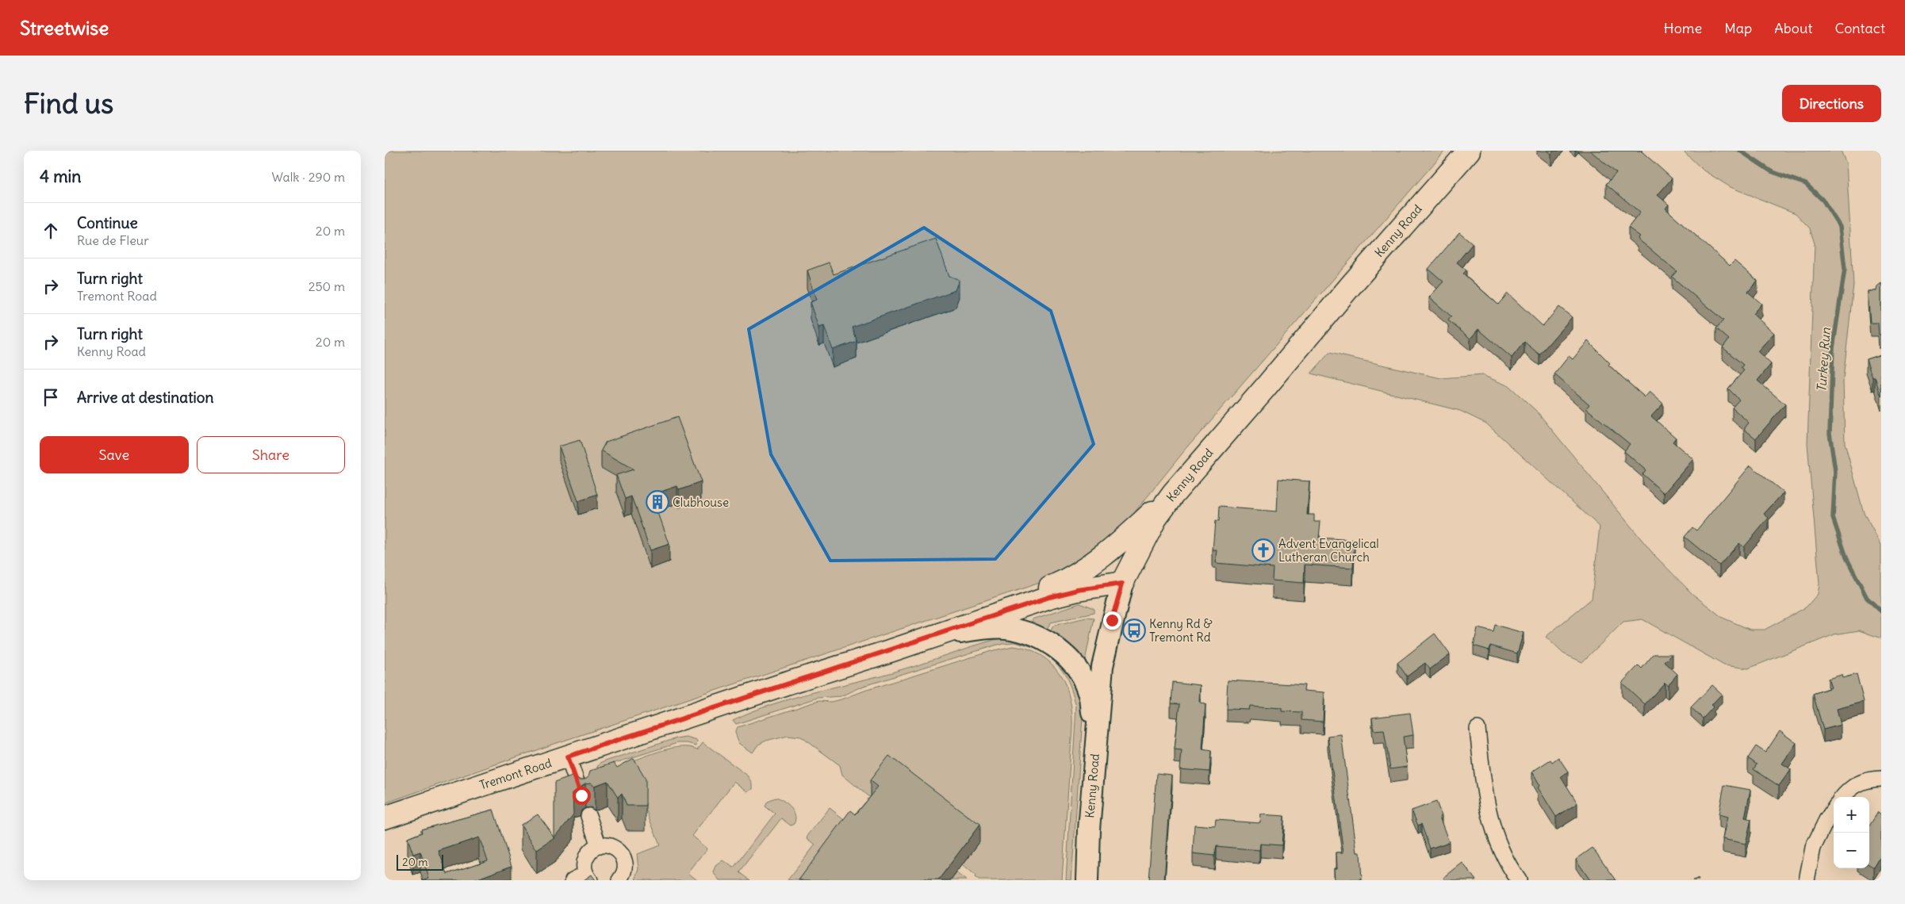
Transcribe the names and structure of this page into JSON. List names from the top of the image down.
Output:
{
  "streets": {
    "main road": ["Kenny Road", "Tremont Road"]
  },
  "crossings": [
    ["Kenny Road", "Tremont Road"]
  ],
  "water": ["Turkey Run"],
  "places": {
    "building": ["Clubhouse"],
    "church": ["Advent Evangelical Lutheran Church"],
    "bus stop": ["Kenny Rd & Tremont Rd"]
  },
  "scale_bar": "20 m",
  "page": {
    "header": "Streetwise",
    "nav": [
      "Home",
      "Map",
      "About",
      "Contact"
    ],
    "buttons": [
      "Directions",
      ["Save", "Share"]
    ],
    "title": "Find us",
    "heading": ["4 min", "Walk · 290 m"],
    "list": [
      ["Continue", "Rue de Fleur", "20 m"],
      ["Turn right", "Tremont Road", "250 m"],
      ["Turn right", "Kenny Road", "20 m"],
      "Arrive at destination"
    ],
    "map_buttons": ["+", "−"],
    "scale": "20 m"
  }
}
